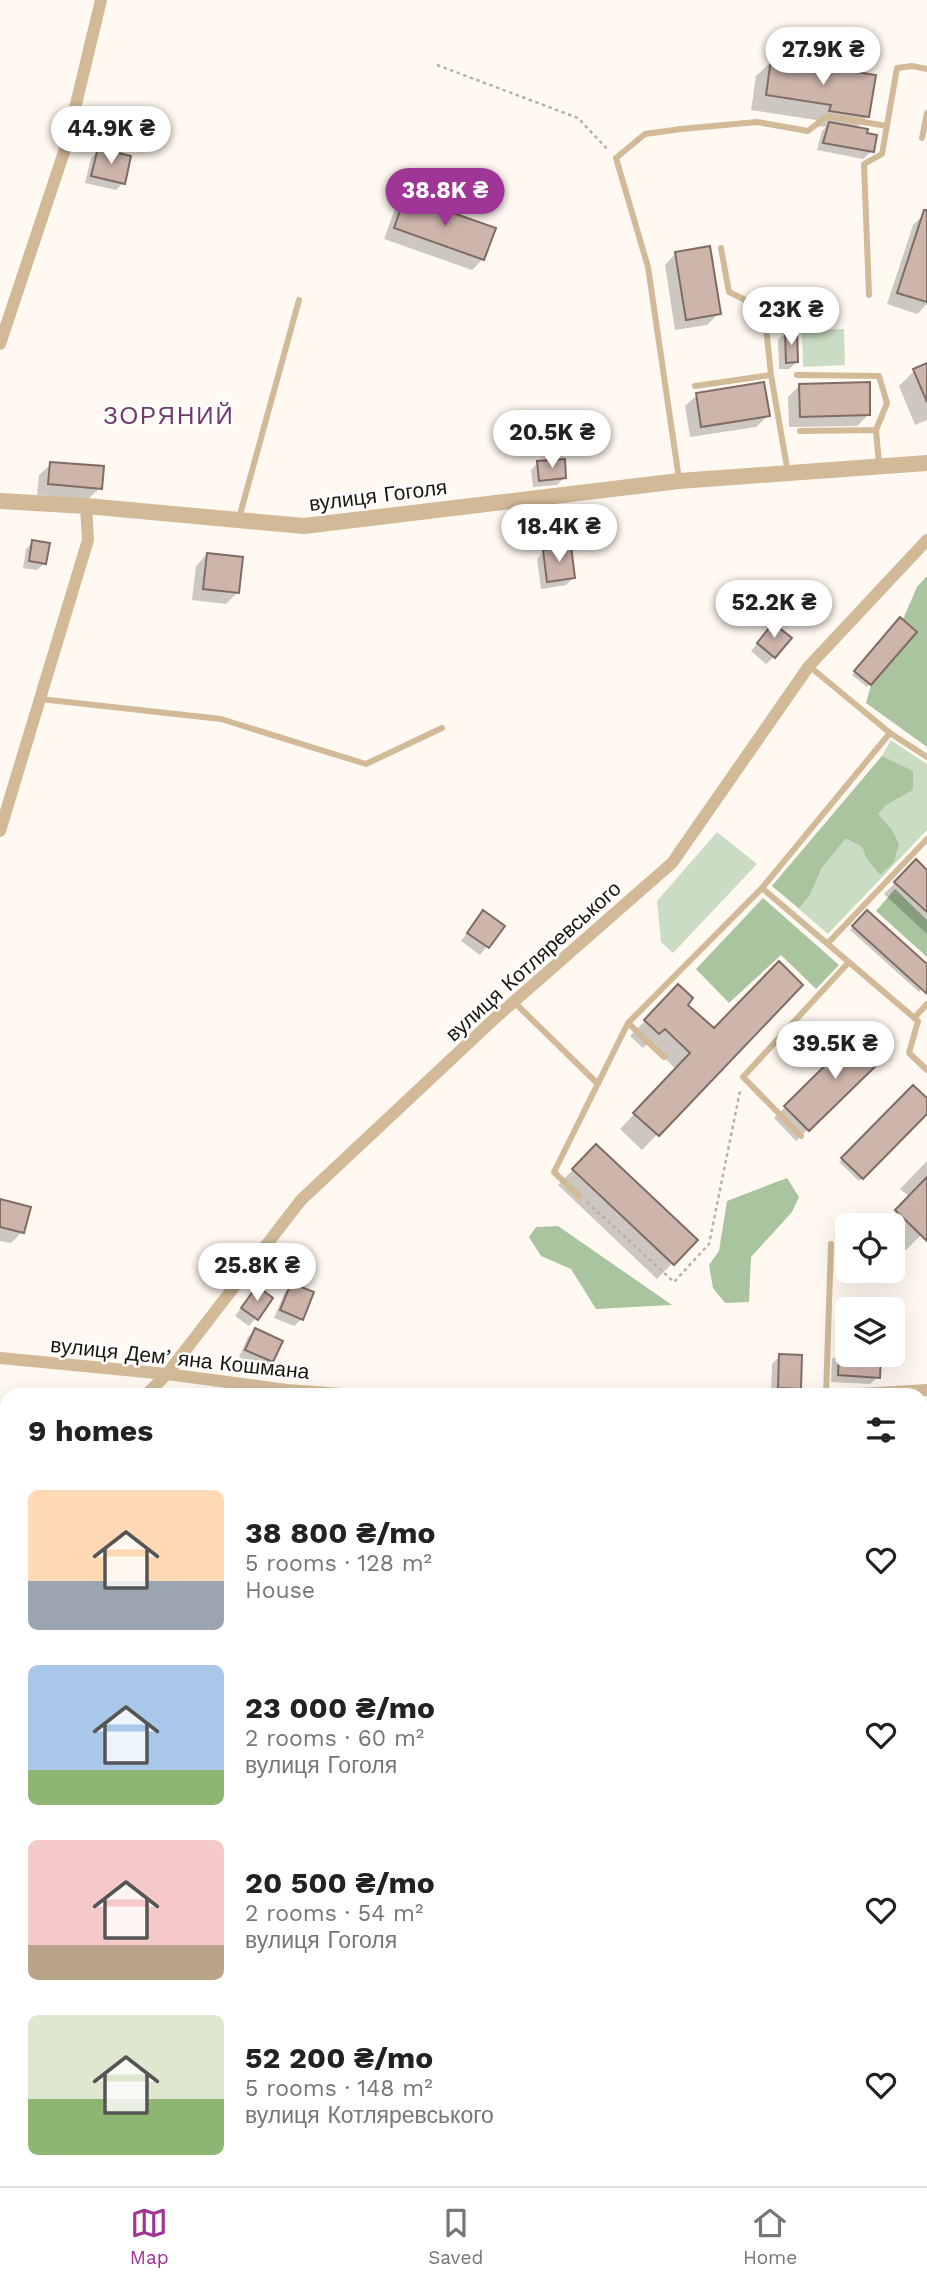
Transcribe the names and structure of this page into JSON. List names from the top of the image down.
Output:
{
  "streets": {
    "street": ["вулиця Гоголя", "вулиця Котляревського", "вулиця Демʼяна Кошмана"]
  },
  "crossings": [
    ["вулиця Котляревського", "вулиця Демʼяна Кошмана"]
  ],
  "districts": ["ЗОРЯНИЙ"],
  "page": {
    "price": [
      "27.9K ₴",
      "44.9K ₴",
      "38.8K ₴",
      "23K ₴",
      "20.5K ₴",
      "18.4K ₴",
      "52.2K ₴",
      "39.5K ₴",
      "25.8K ₴"
    ],
    "heading": "9 homes",
    "list": [
      {
        "name": "38 800 ₴/mo",
        "note": "5 rooms · 128 m² · House"
      },
      {
        "name": "23 000 ₴/mo",
        "note": "2 rooms · 60 m² · вулиця Гоголя"
      },
      {
        "name": "20 500 ₴/mo",
        "note": "2 rooms · 54 m² · вулиця Гоголя"
      },
      {
        "name": "52 200 ₴/mo",
        "note": "5 rooms · 148 m² · вулиця Котляревського"
      }
    ],
    "tabs": ["Map", "Saved", "Home"]
  }
}
